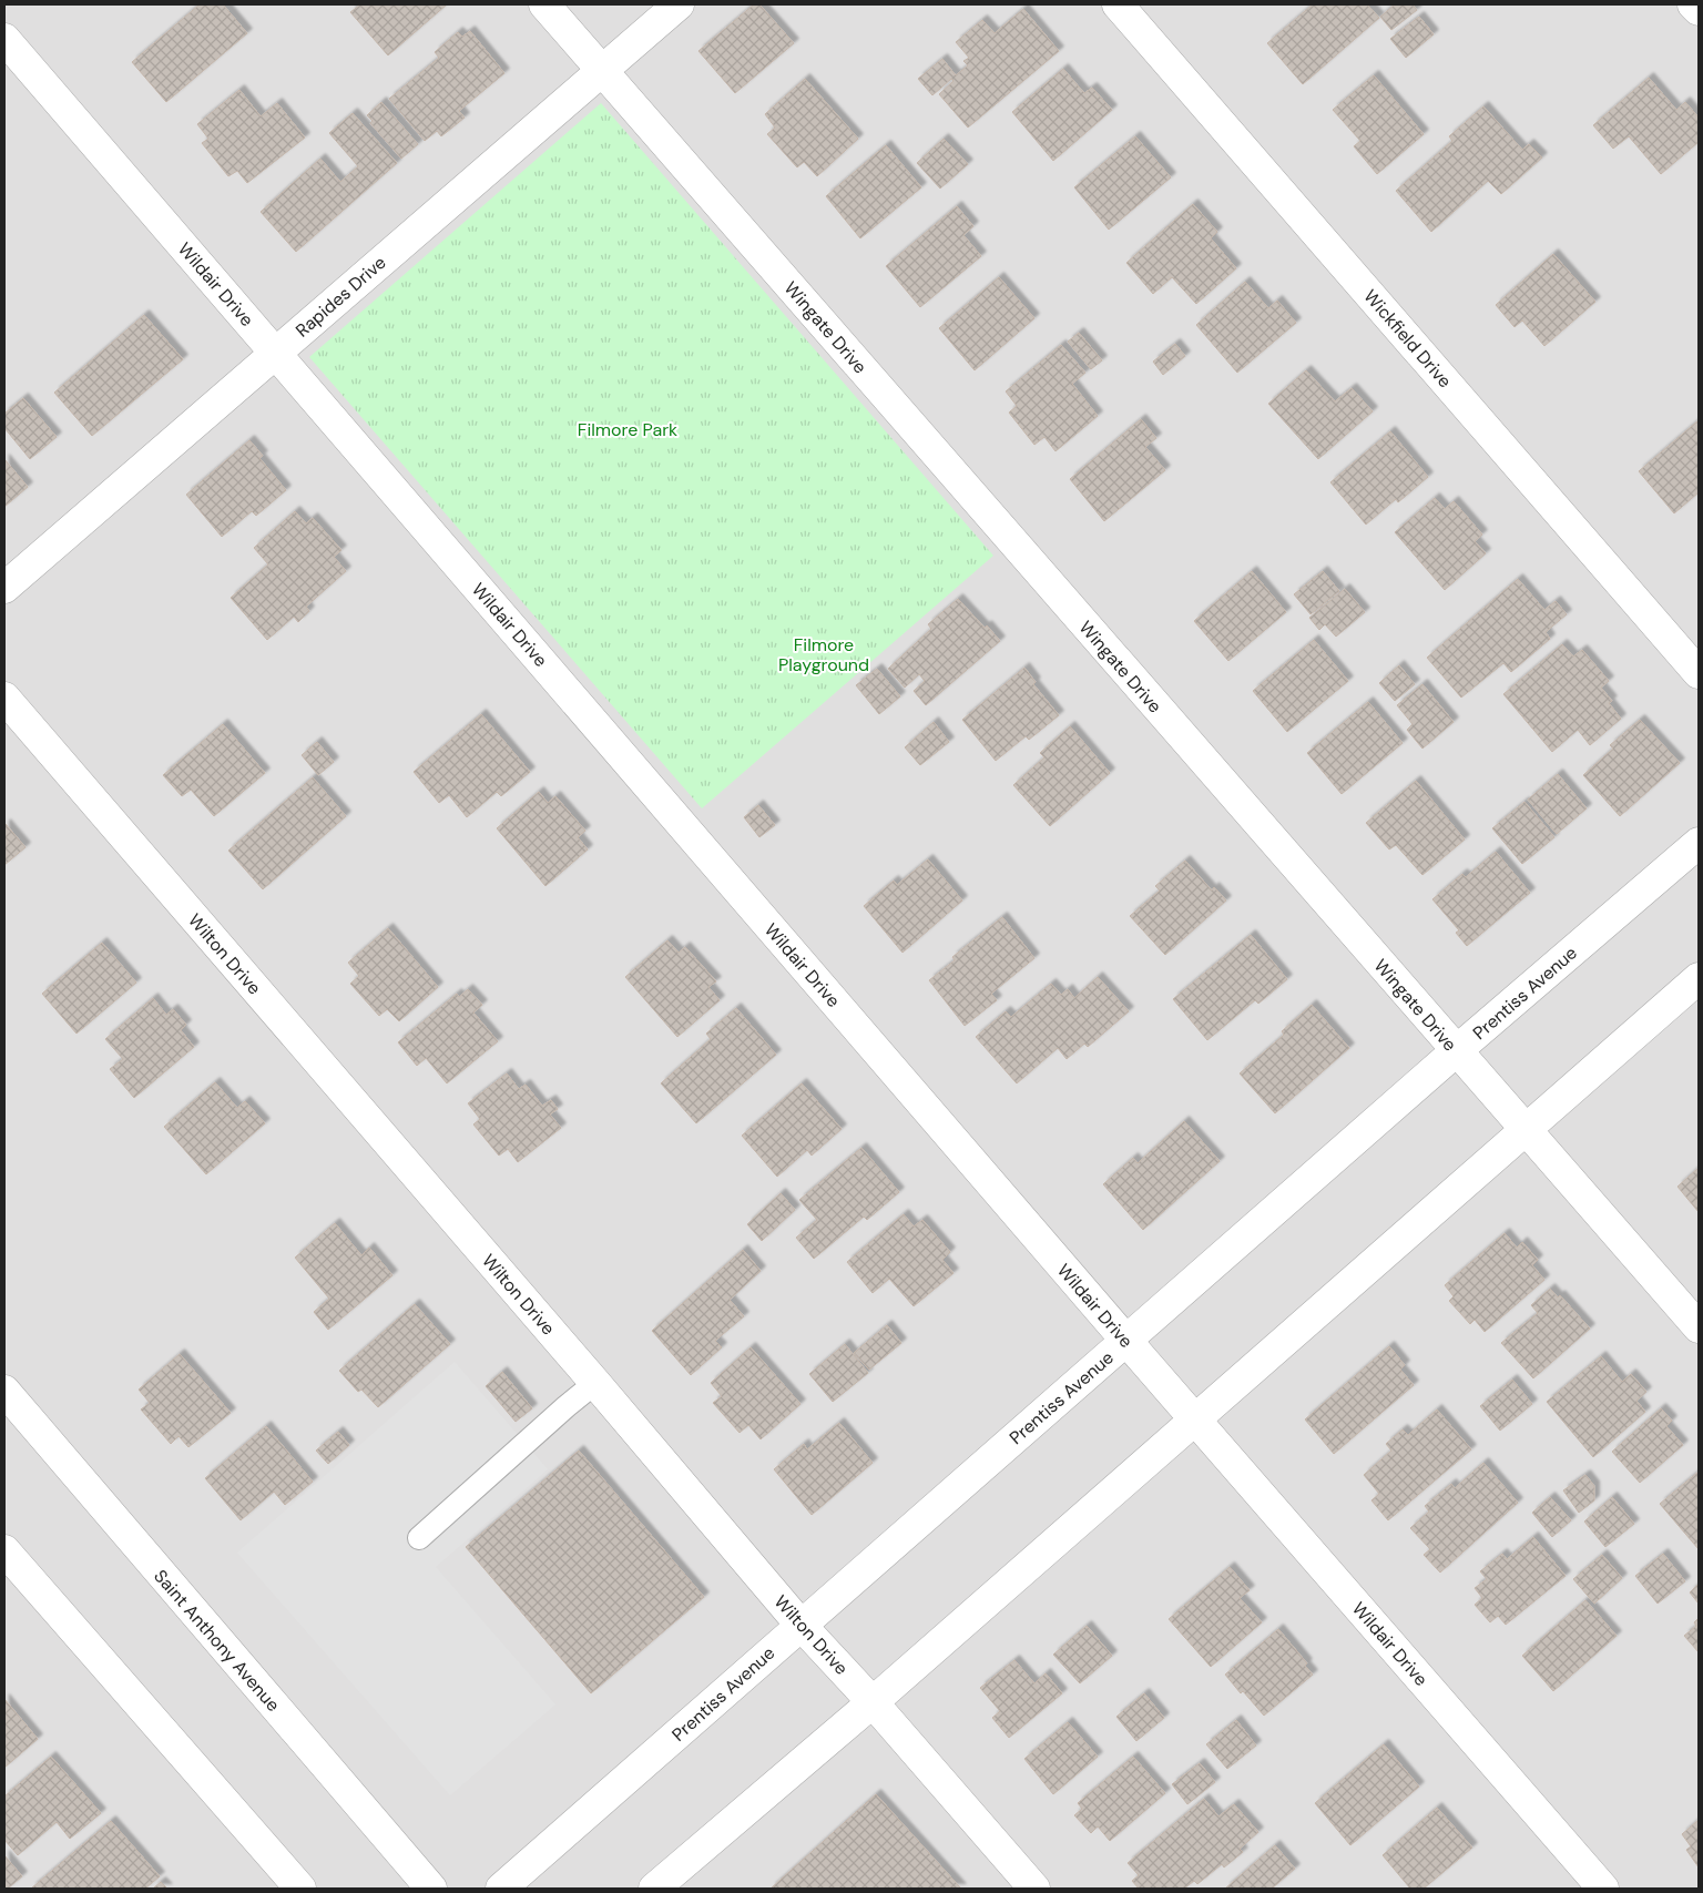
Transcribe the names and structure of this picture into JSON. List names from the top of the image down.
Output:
{
  "streets": {
    "street": [
      "Wildair Drive",
      "Rapides Drive",
      "Wingate Drive",
      "Wickfield Drive",
      "Wilton Drive",
      "Prentiss Avenue",
      "Saint Anthony Avenue"
    ]
  },
  "crossings": [
    ["Wildair Drive", "Rapides Drive"],
    ["Wildair Drive", "Prentiss Avenue"],
    ["Rapides Drive", "Wingate Drive"],
    ["Wingate Drive", "Prentiss Avenue"],
    ["Wilton Drive", "Prentiss Avenue"]
  ],
  "parks": ["Filmore Park", "Filmore Playground"]
}
